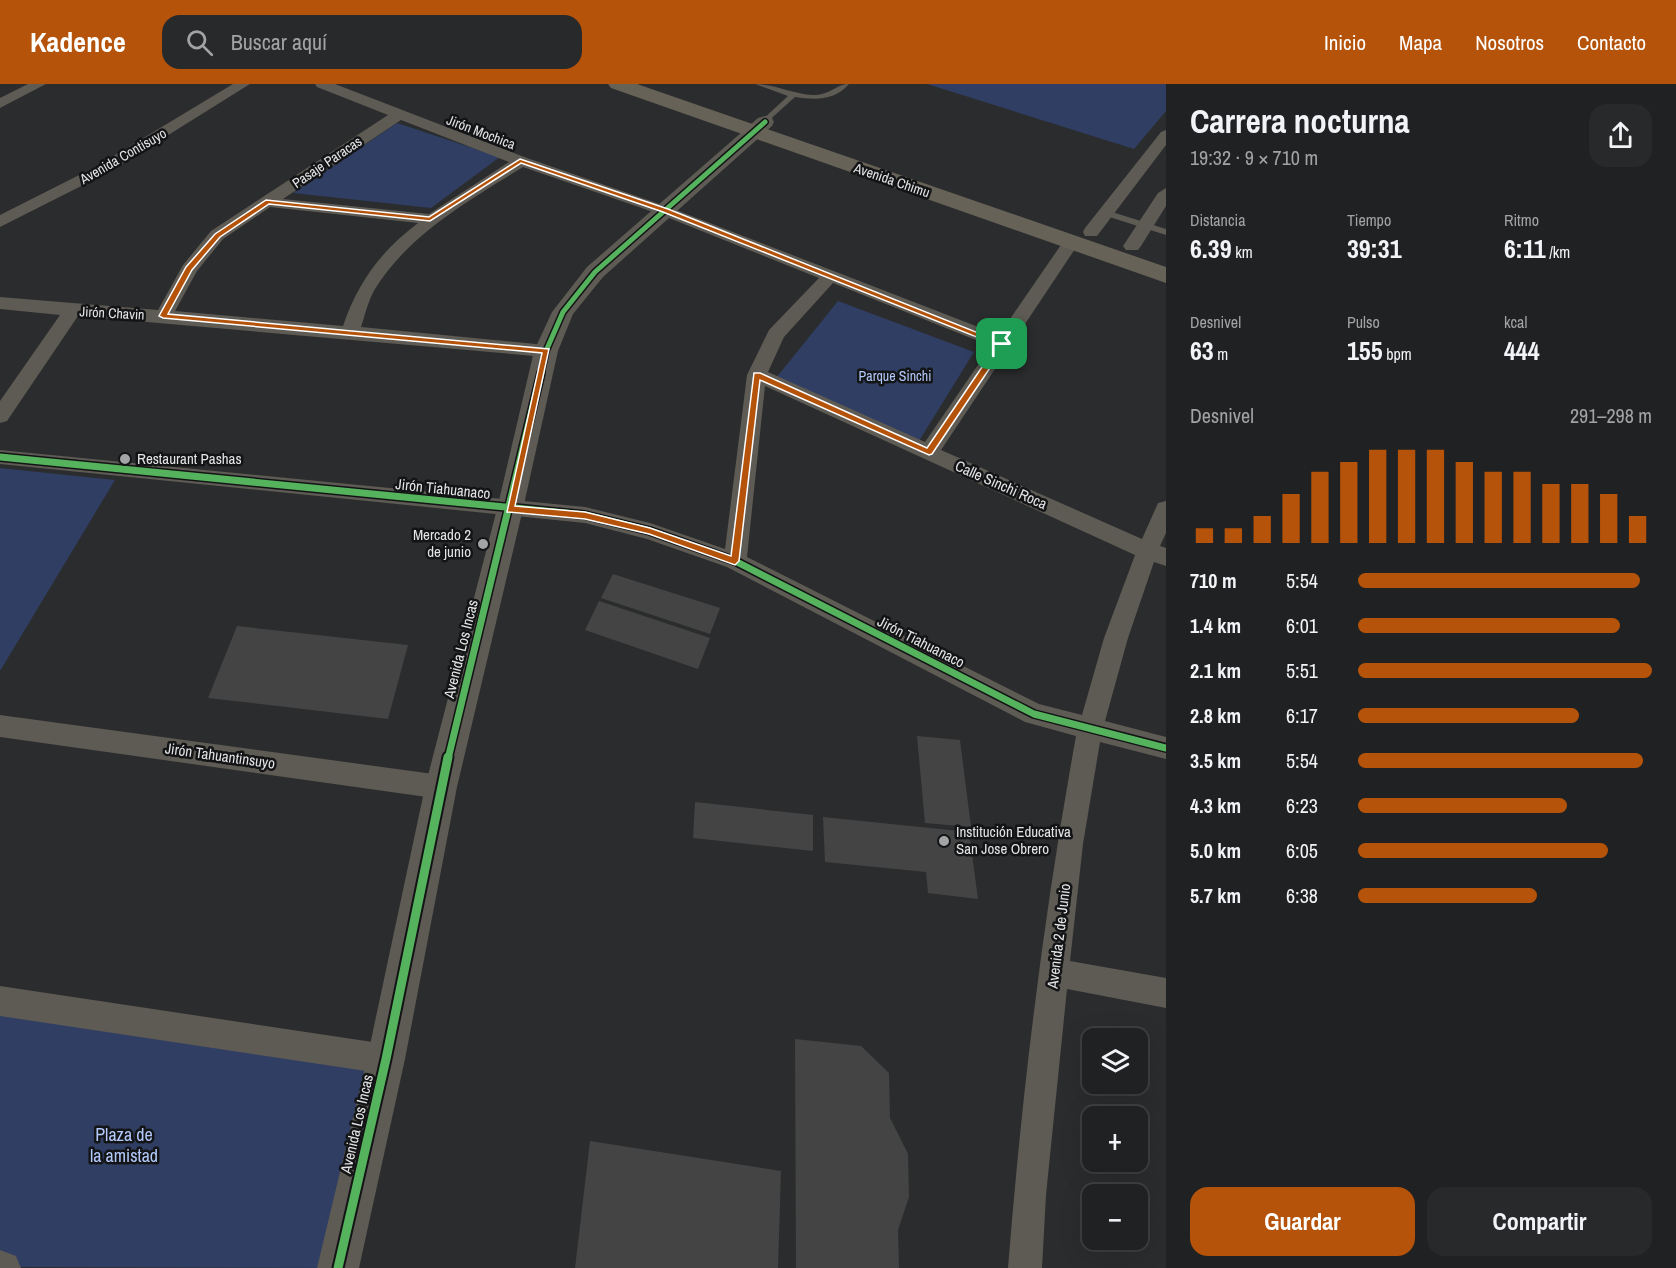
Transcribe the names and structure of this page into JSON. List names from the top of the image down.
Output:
{
  "streets": {
    "main road": ["Avenida Chimu"],
    "street": [
      "Jirón Mochica",
      "Avenida Contisuyo",
      "Pasaje Paracas",
      "Jirón Chavin",
      "Calle Sinchi Roca",
      "Jirón Tiahuanaco",
      "Avenida Los Incas",
      "Jirón Tahuantinsuyo",
      "Avenida 2 de Junio"
    ]
  },
  "crossings": [
    ["Jirón Mochica", "Pasaje Paracas"],
    ["Jirón Mochica", "Avenida Los Incas"],
    ["Pasaje Paracas", "Jirón Chavin"],
    ["Avenida Chimu", "Avenida Los Incas"],
    ["Jirón Chavin", "Avenida Los Incas"],
    ["Calle Sinchi Roca", "Avenida 2 de Junio"],
    ["Jirón Tiahuanaco", "Avenida Los Incas"],
    ["Jirón Tiahuanaco", "Avenida 2 de Junio"],
    ["Avenida Los Incas", "Jirón Tahuantinsuyo"]
  ],
  "parks": ["Parque Sinchi", "Plaza de la amistad"],
  "places": ["Restaurant Pashas", "Mercado 2 de junio", "Institución Educativa San Jose Obrero"],
  "page": {
    "header": "Kadence",
    "search": "Buscar aquí",
    "nav": [
      "Inicio",
      "Mapa",
      "Nosotros",
      "Contacto"
    ],
    "heading": ["Carrera nocturna", "19:32 · 9 × 710 m"],
    "stats": [
      ["Distancia", "6.39 km"],
      ["Tiempo", "39:31"],
      ["Ritmo", "6:11 /km"],
      ["Desnivel", "63 m"],
      ["Pulso", "155 bpm"],
      ["kcal", "444"]
    ],
    "chart": ["Desnivel", "291–298 m"],
    "list": [
      {
        "name": "710 m",
        "note": "5:54"
      },
      {
        "name": "1.4 km",
        "note": "6:01"
      },
      {
        "name": "2.1 km",
        "note": "5:51"
      },
      {
        "name": "2.8 km",
        "note": "6:17"
      },
      {
        "name": "3.5 km",
        "note": "5:54"
      },
      {
        "name": "4.3 km",
        "note": "6:23"
      },
      {
        "name": "5.0 km",
        "note": "6:05"
      },
      {
        "name": "5.7 km",
        "note": "6:38"
      }
    ],
    "map_buttons": ["+", "−"],
    "buttons": ["Guardar", "Compartir"]
  }
}
